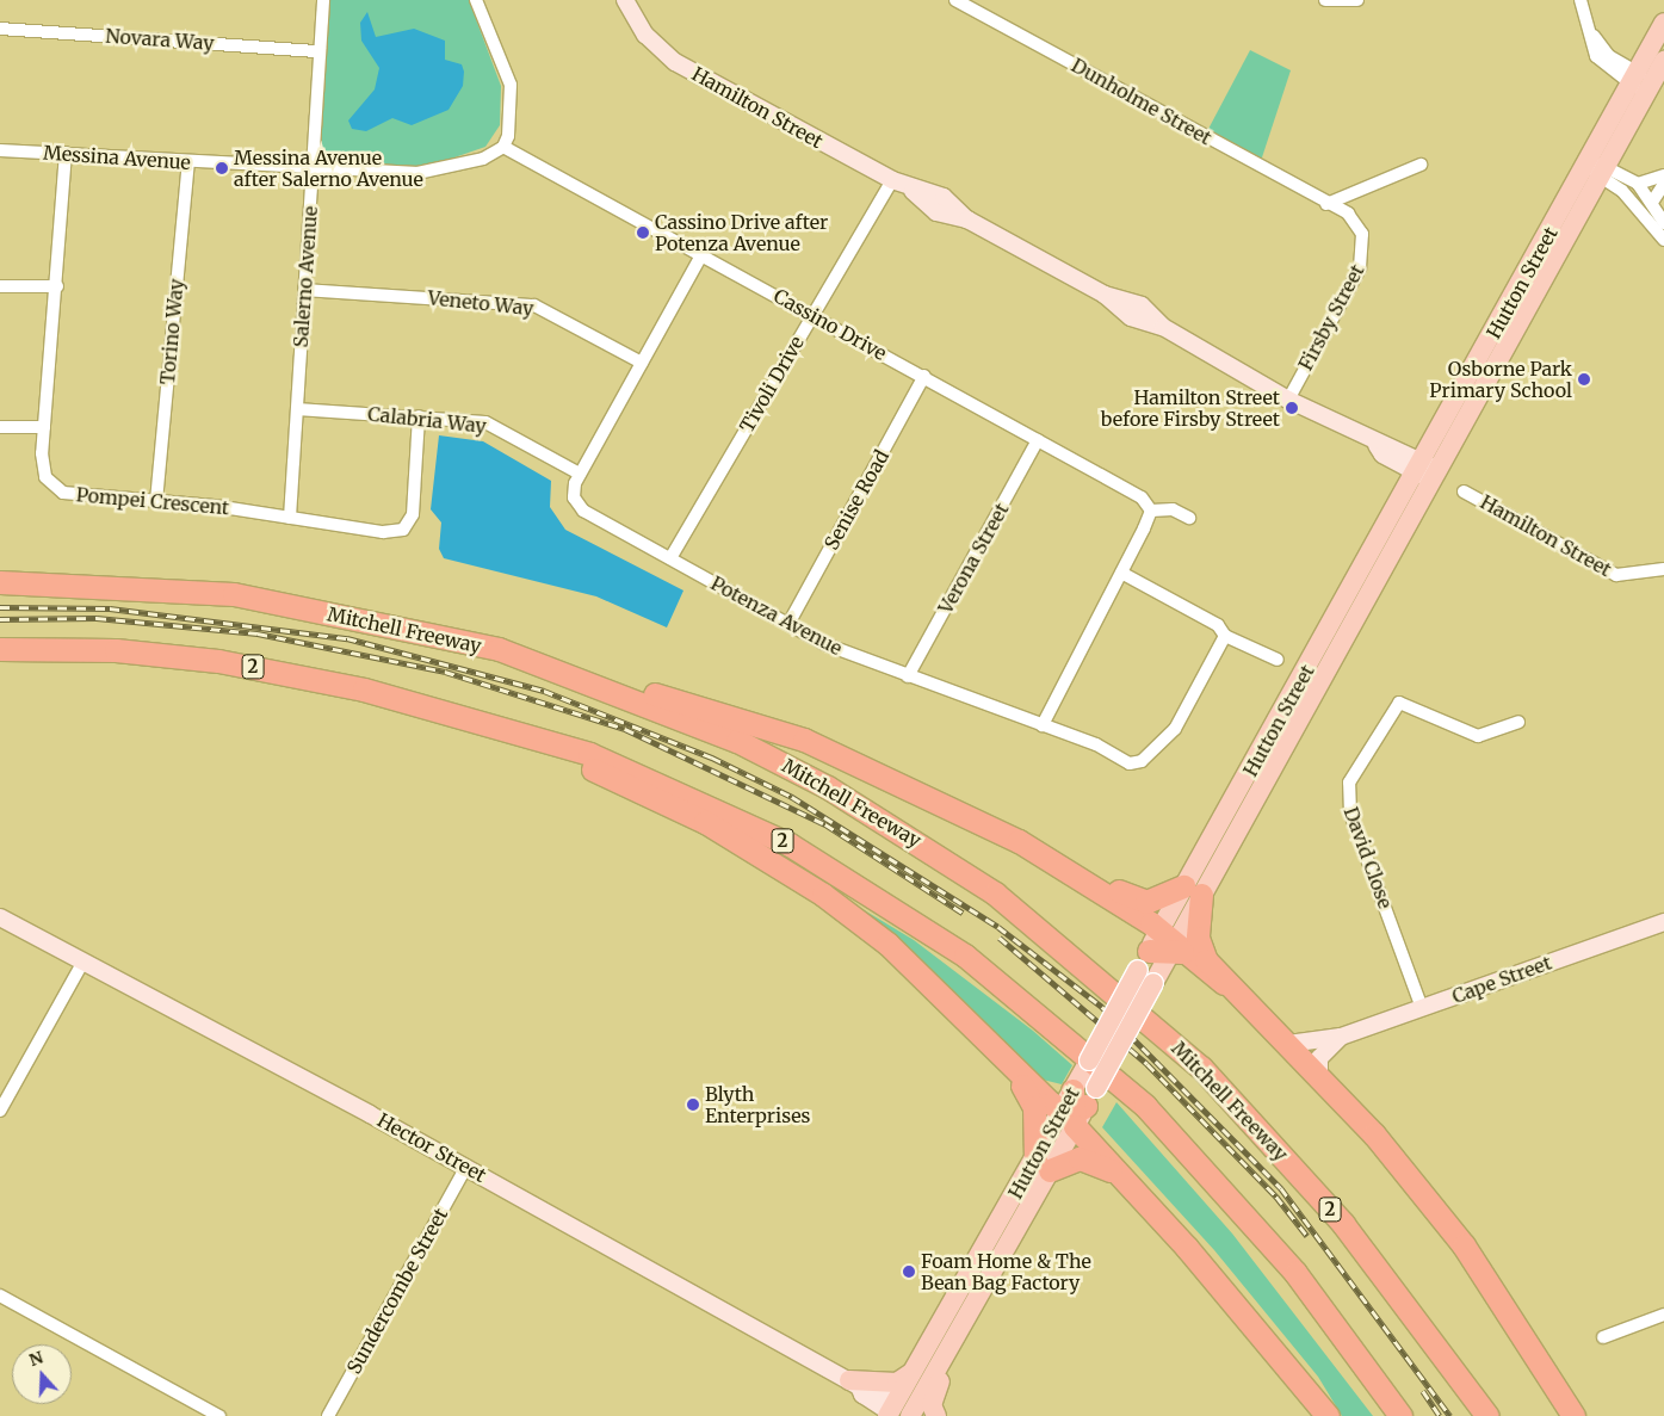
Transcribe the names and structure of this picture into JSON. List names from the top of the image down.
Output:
{
  "streets": {
    "highway": ["Mitchell Freeway", "2"],
    "main road": ["Hutton Street"],
    "street": [
      "Novara Way",
      "Dunholme Street",
      "Hamilton Street",
      "Messina Avenue",
      "Salerno Avenue",
      "Veneto Way",
      "Firsby Street",
      "Cassino Drive",
      "Torino Way",
      "Tivoli Drive",
      "Calabria Way",
      "Senise Road",
      "Pompei Crescent",
      "Verona Street",
      "Potenza Avenue",
      "David Close",
      "Cape Street",
      "Hector Street",
      "Sundercombe Street"
    ]
  },
  "crossings": [
    ["Novara Way", "Salerno Avenue"],
    ["Dunholme Street", "Firsby Street"],
    ["Hamilton Street", "Hutton Street"],
    ["Hamilton Street", "Firsby Street"],
    ["Hamilton Street", "Tivoli Drive"],
    ["Messina Avenue", "Salerno Avenue"],
    ["Messina Avenue", "Cassino Drive"],
    ["Messina Avenue", "Torino Way"],
    ["Messina Avenue", "Pompei Crescent"],
    ["Salerno Avenue", "Veneto Way"],
    ["Salerno Avenue", "Calabria Way"],
    ["Salerno Avenue", "Pompei Crescent"],
    ["Hutton Street", "Hector Street"],
    ["Veneto Way", "Potenza Avenue"],
    ["Cassino Drive", "Tivoli Drive"],
    ["Cassino Drive", "Senise Road"],
    ["Cassino Drive", "Verona Street"],
    ["Cassino Drive", "Potenza Avenue"],
    ["Torino Way", "Pompei Crescent"],
    ["Tivoli Drive", "Potenza Avenue"],
    ["Calabria Way", "Pompei Crescent"],
    ["Calabria Way", "Potenza Avenue"],
    ["Senise Road", "Potenza Avenue"],
    ["Verona Street", "Potenza Avenue"],
    ["David Close", "Cape Street"],
    ["Hector Street", "Sundercombe Street"]
  ],
  "places": [
    "Messina Avenue after Salerno Avenue",
    "Cassino Drive after Potenza Avenue",
    "Osborne Park Primary School",
    "Hamilton Street before Firsby Street",
    "Blyth Enterprises",
    "Foam Home & The Bean Bag Factory"
  ],
  "north": "top"
}
